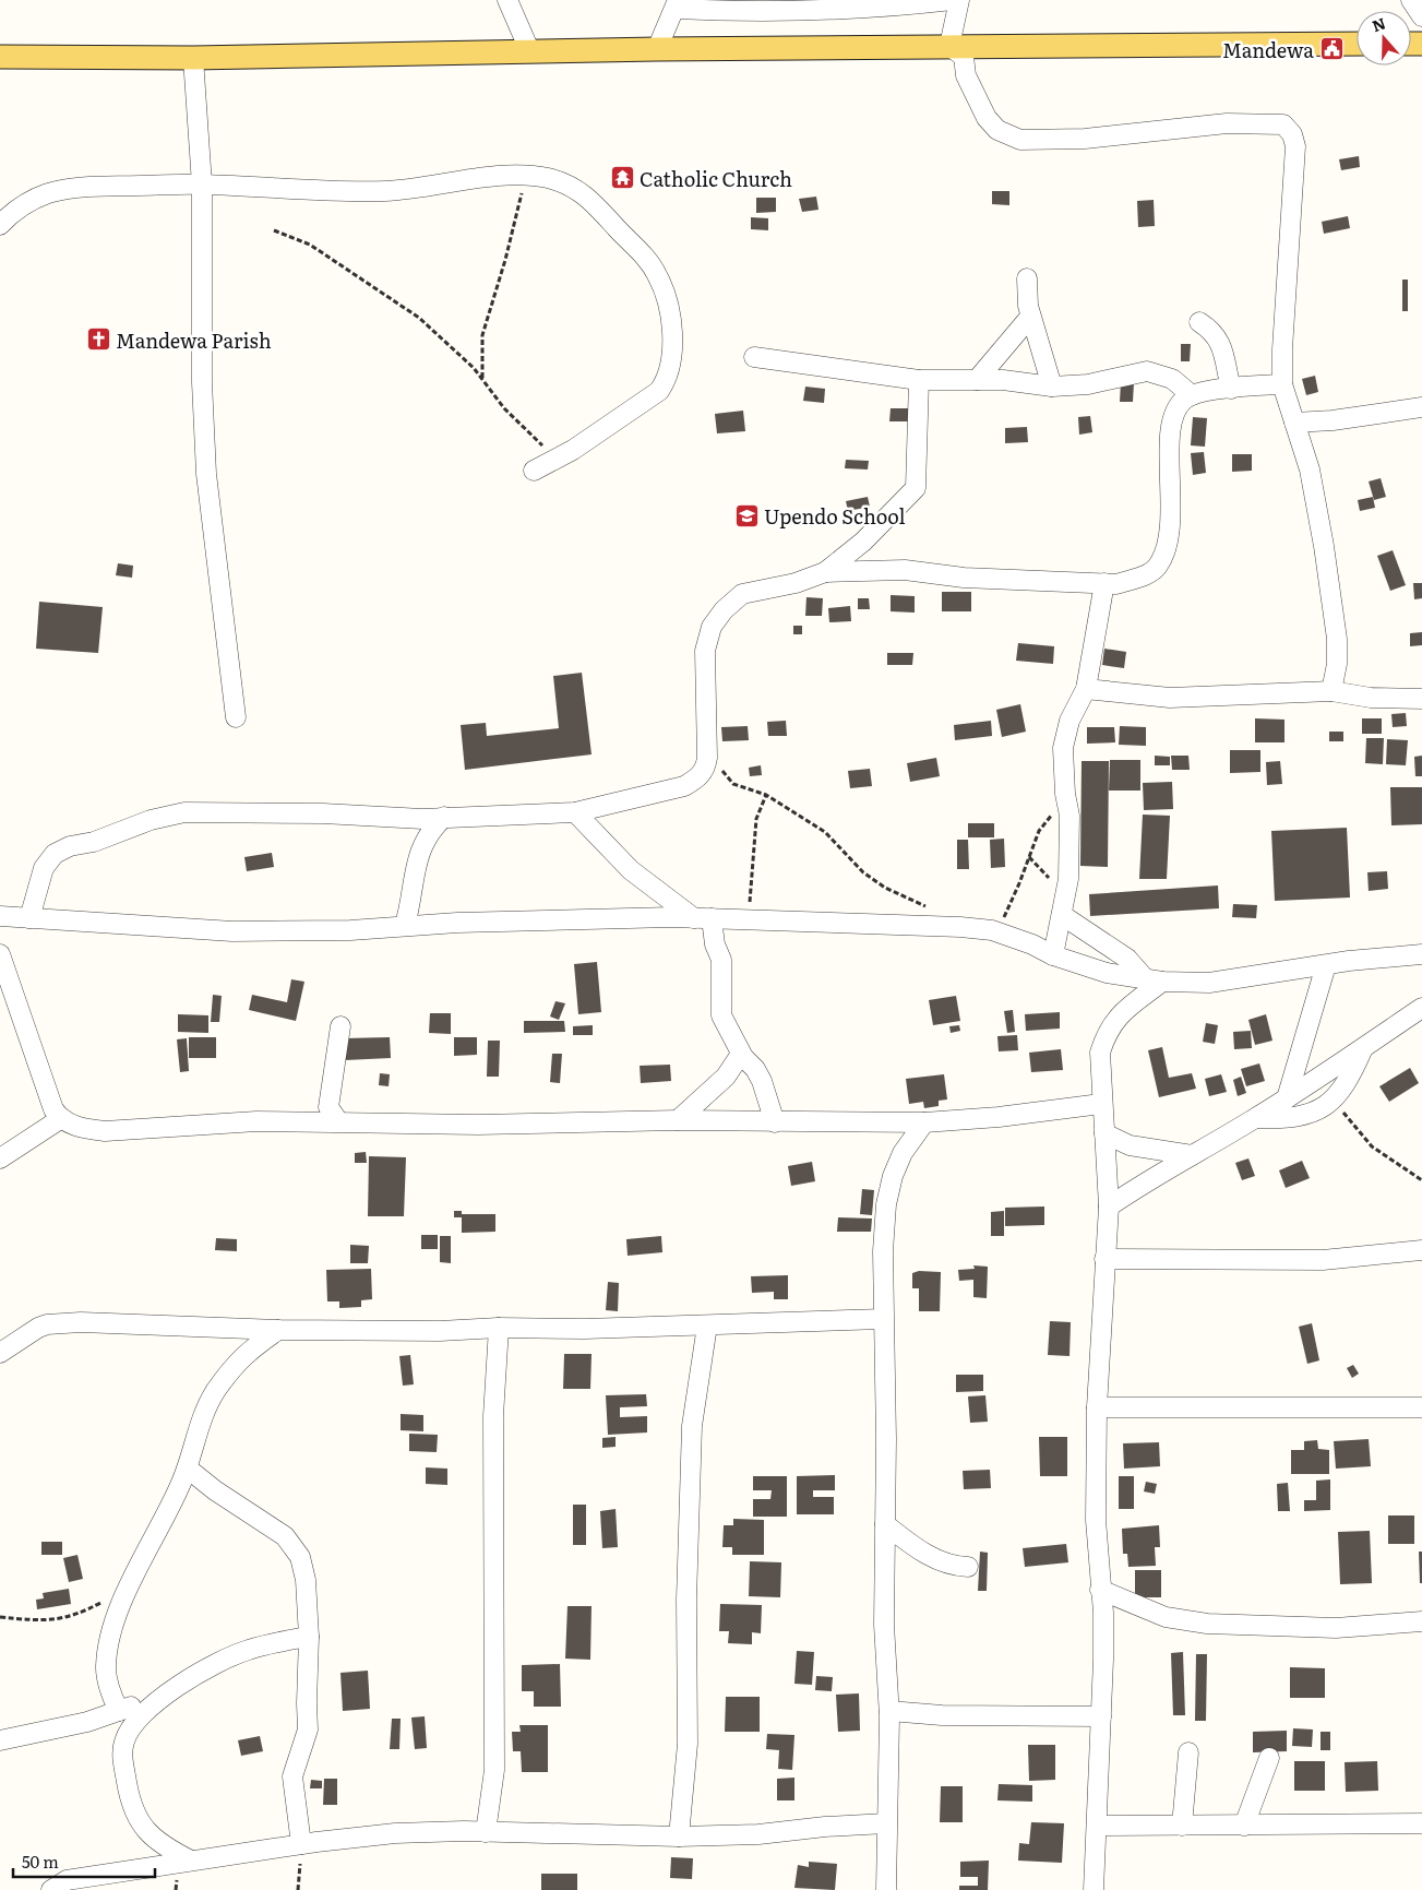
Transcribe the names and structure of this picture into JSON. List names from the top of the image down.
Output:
{
  "places": {
    "public building": ["Mandewa"],
    "temple": ["Catholic Church"],
    "church": ["Mandewa Parish"],
    "school or university": ["Upendo School"]
  },
  "scale_bar": "50 m",
  "north": "top"
}
